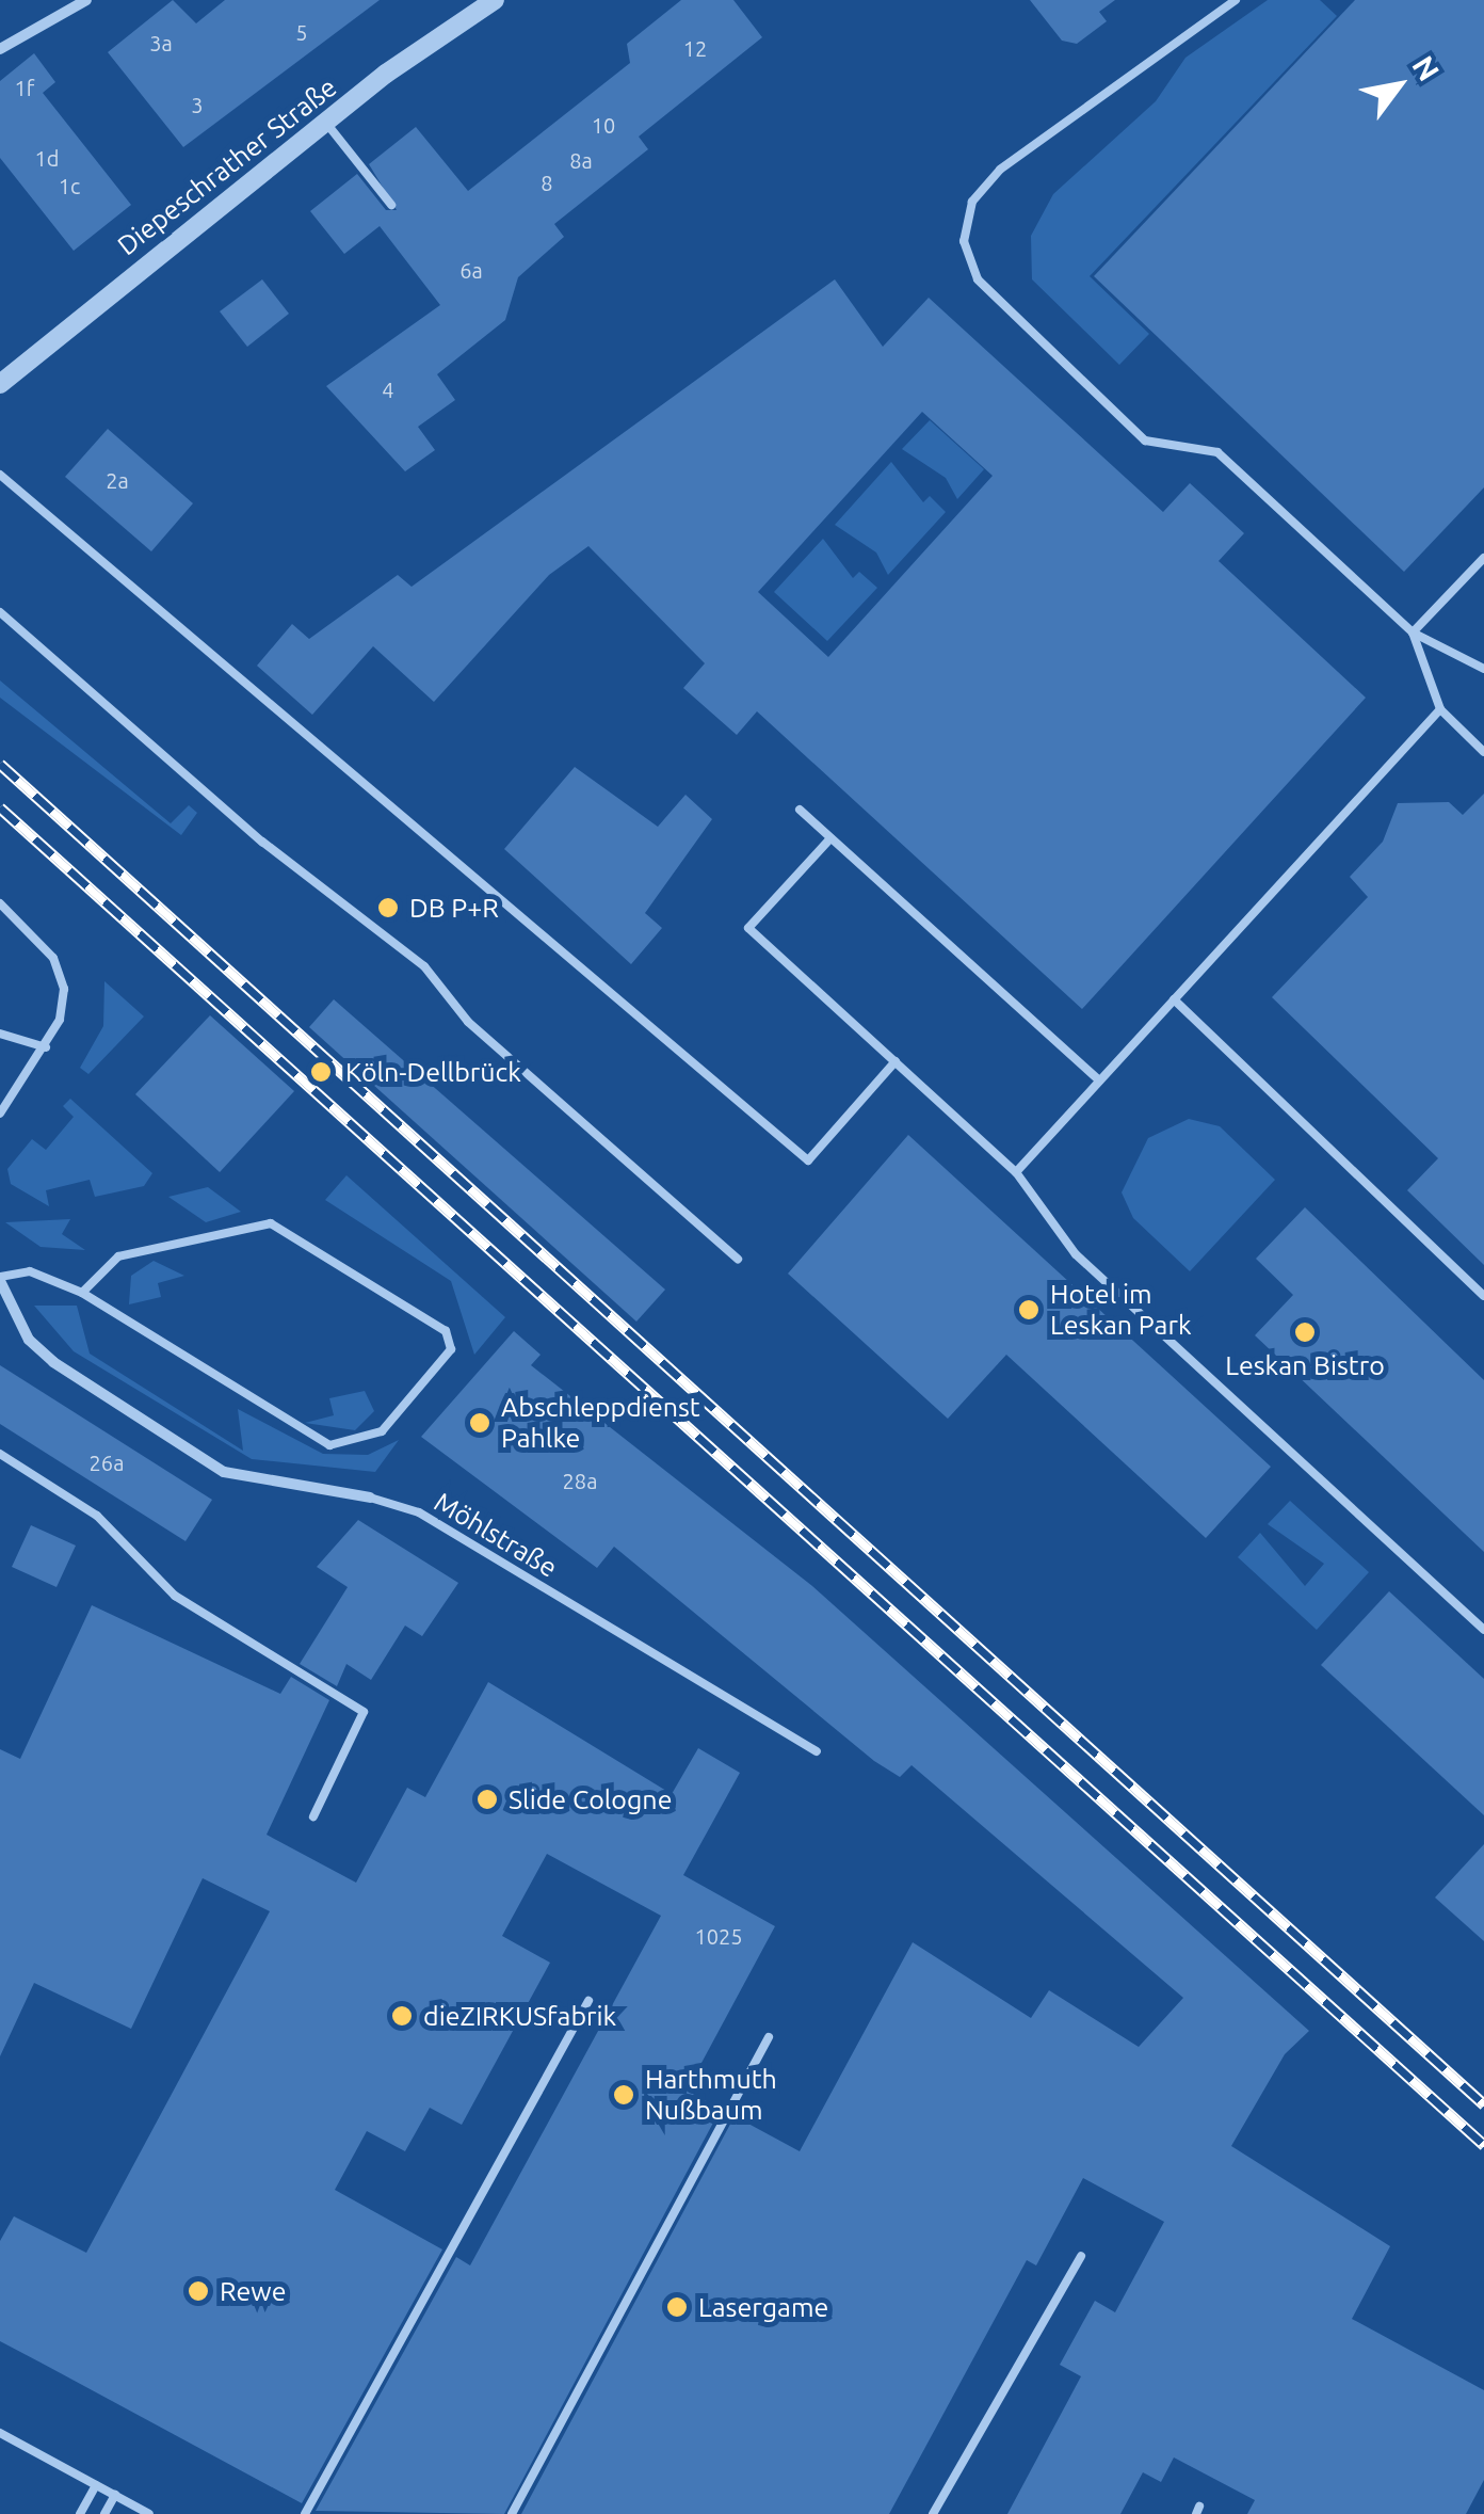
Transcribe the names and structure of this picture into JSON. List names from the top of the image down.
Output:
{
  "streets": {
    "street": ["Diepeschrather Straße", "Möhlstraße"]
  },
  "places": [
    "DB P+R",
    "Köln-Dellbrück",
    "Hotel im Leskan Park",
    "Leskan Bistro",
    "Abschleppdienst Pahlke",
    "Slide Cologne",
    "dieZIRKUSfabrik",
    "Harthmuth Nußbaum",
    "Rewe",
    "Lasergame"
  ],
  "house_numbers": [
    "5",
    "3a",
    "12",
    "1f",
    "3",
    "10",
    "1d",
    "8a",
    "8",
    "1c",
    "6a",
    "4",
    "2a",
    "26a",
    "28a",
    "1025"
  ],
  "north": "top right"
}
